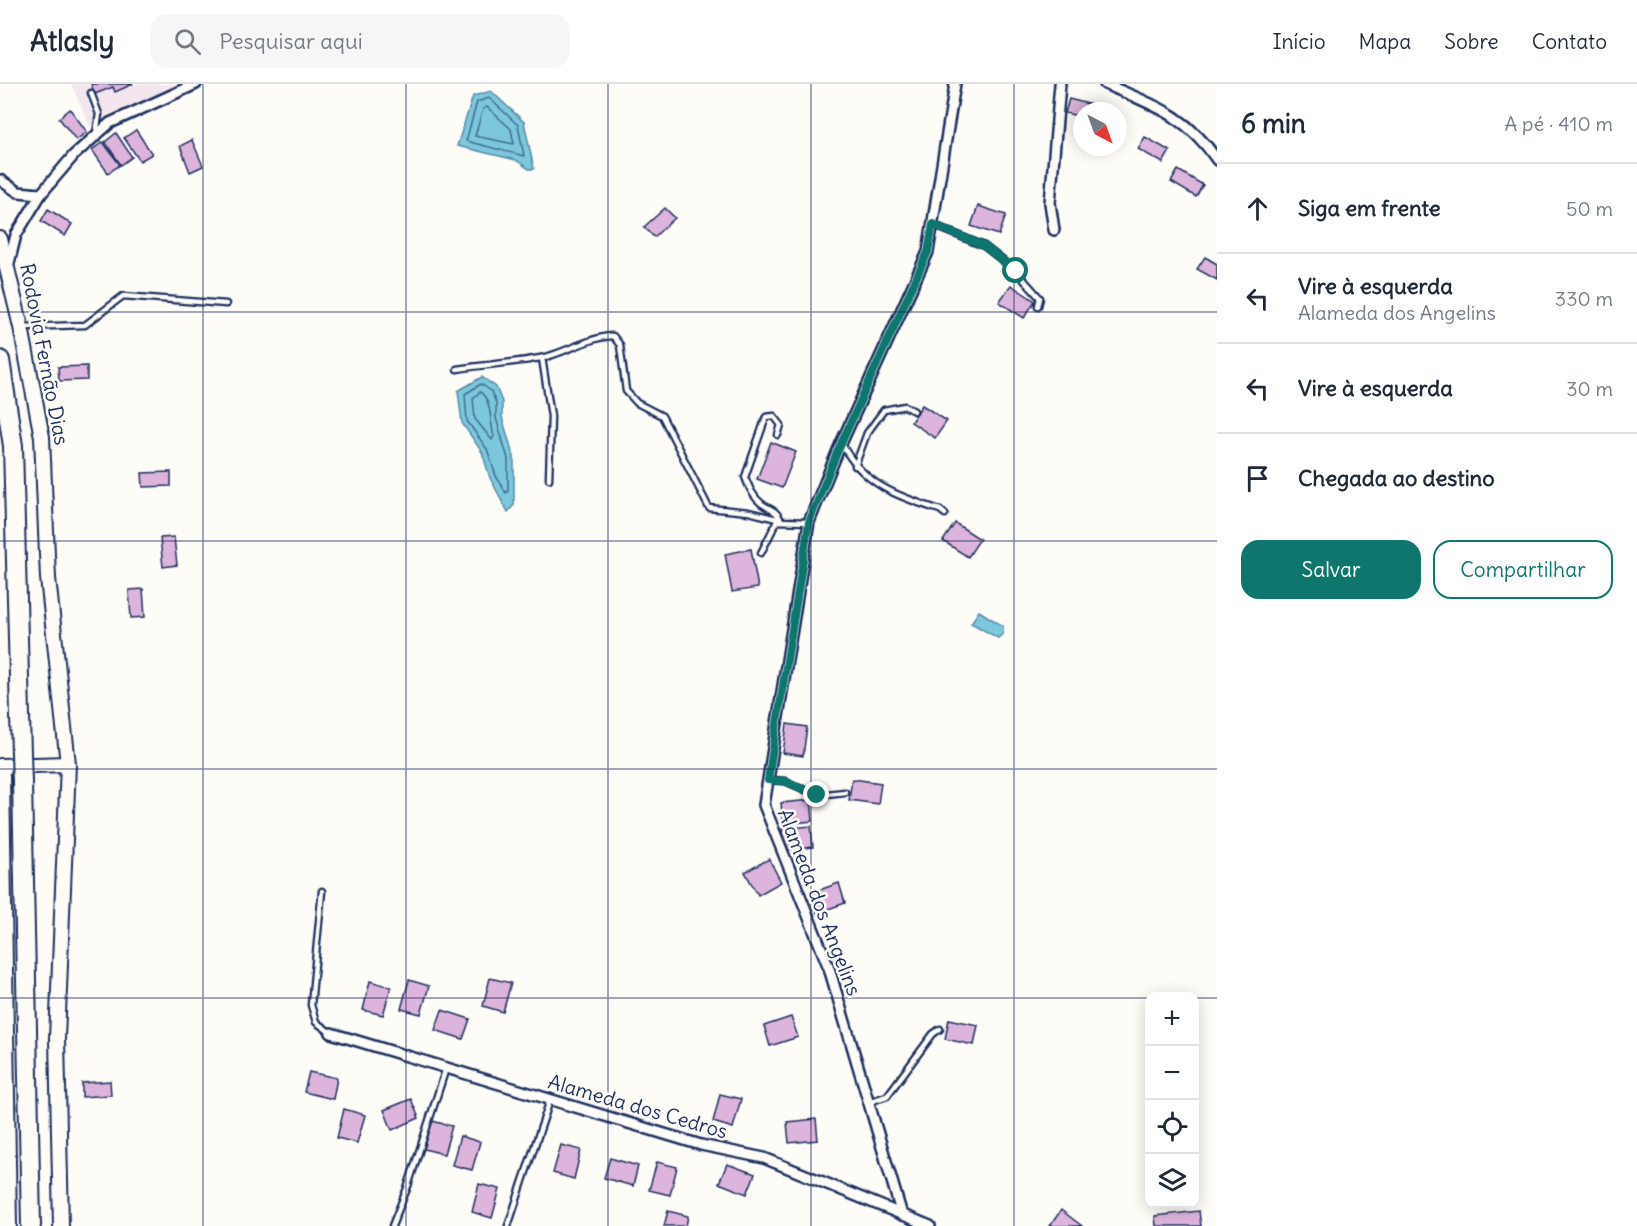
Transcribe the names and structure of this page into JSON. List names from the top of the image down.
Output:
{
  "streets": {
    "main road": ["Rodovia Fernão Dias"],
    "street": ["Alameda dos Angelins", "Alameda dos Cedros"]
  },
  "crossings": [
    ["Alameda dos Angelins", "Alameda dos Cedros"]
  ],
  "north": "bottom right",
  "page": {
    "header": "Atlasly",
    "search": "Pesquisar aqui",
    "nav": [
      "Início",
      "Mapa",
      "Sobre",
      "Contato"
    ],
    "heading": ["6 min", "A pé · 410 m"],
    "list": [
      ["Siga em frente", "50 m"],
      ["Vire à esquerda", "Alameda dos Angelins", "330 m"],
      ["Vire à esquerda", "30 m"],
      "Chegada ao destino"
    ],
    "buttons": ["Salvar", "Compartilhar"],
    "map_buttons": ["+", "−"]
  }
}
